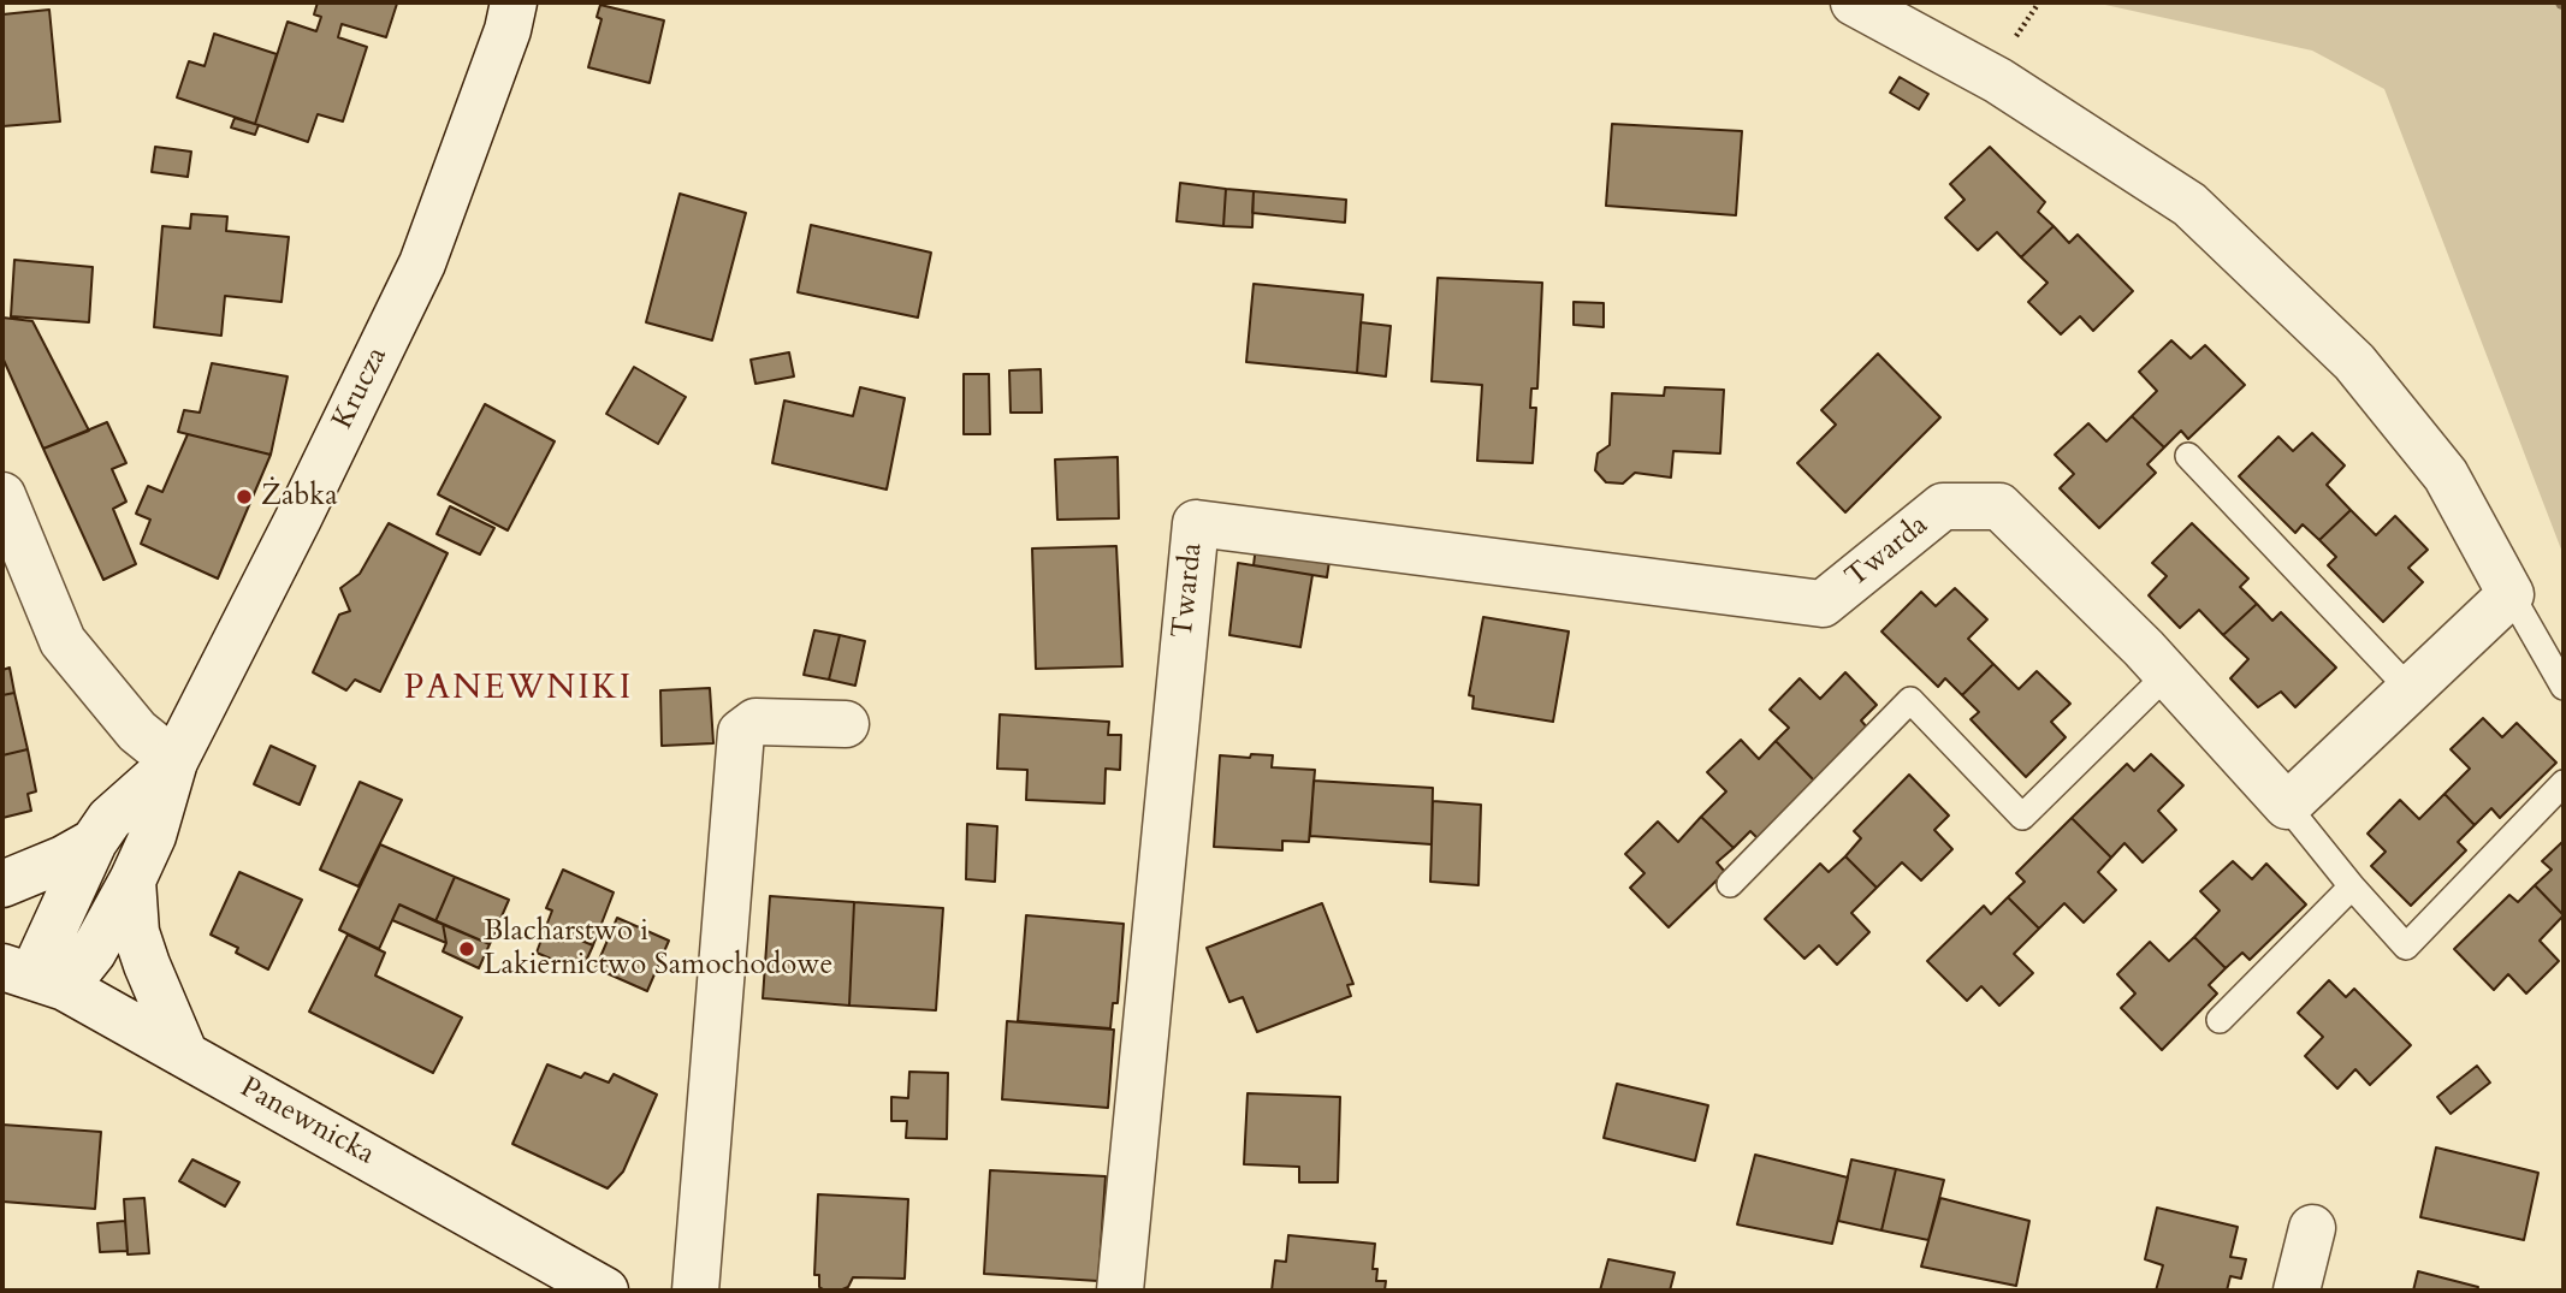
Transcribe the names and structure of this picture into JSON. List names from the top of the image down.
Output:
{
  "streets": {
    "street": ["Krucza", "Twarda", "Panewnicka"]
  },
  "crossings": [
    ["Krucza", "Panewnicka"]
  ],
  "districts": ["PANEWNIKI"],
  "places": ["Żabka", "Blacharstwo i Lakiernictwo Samochodowe"]
}
